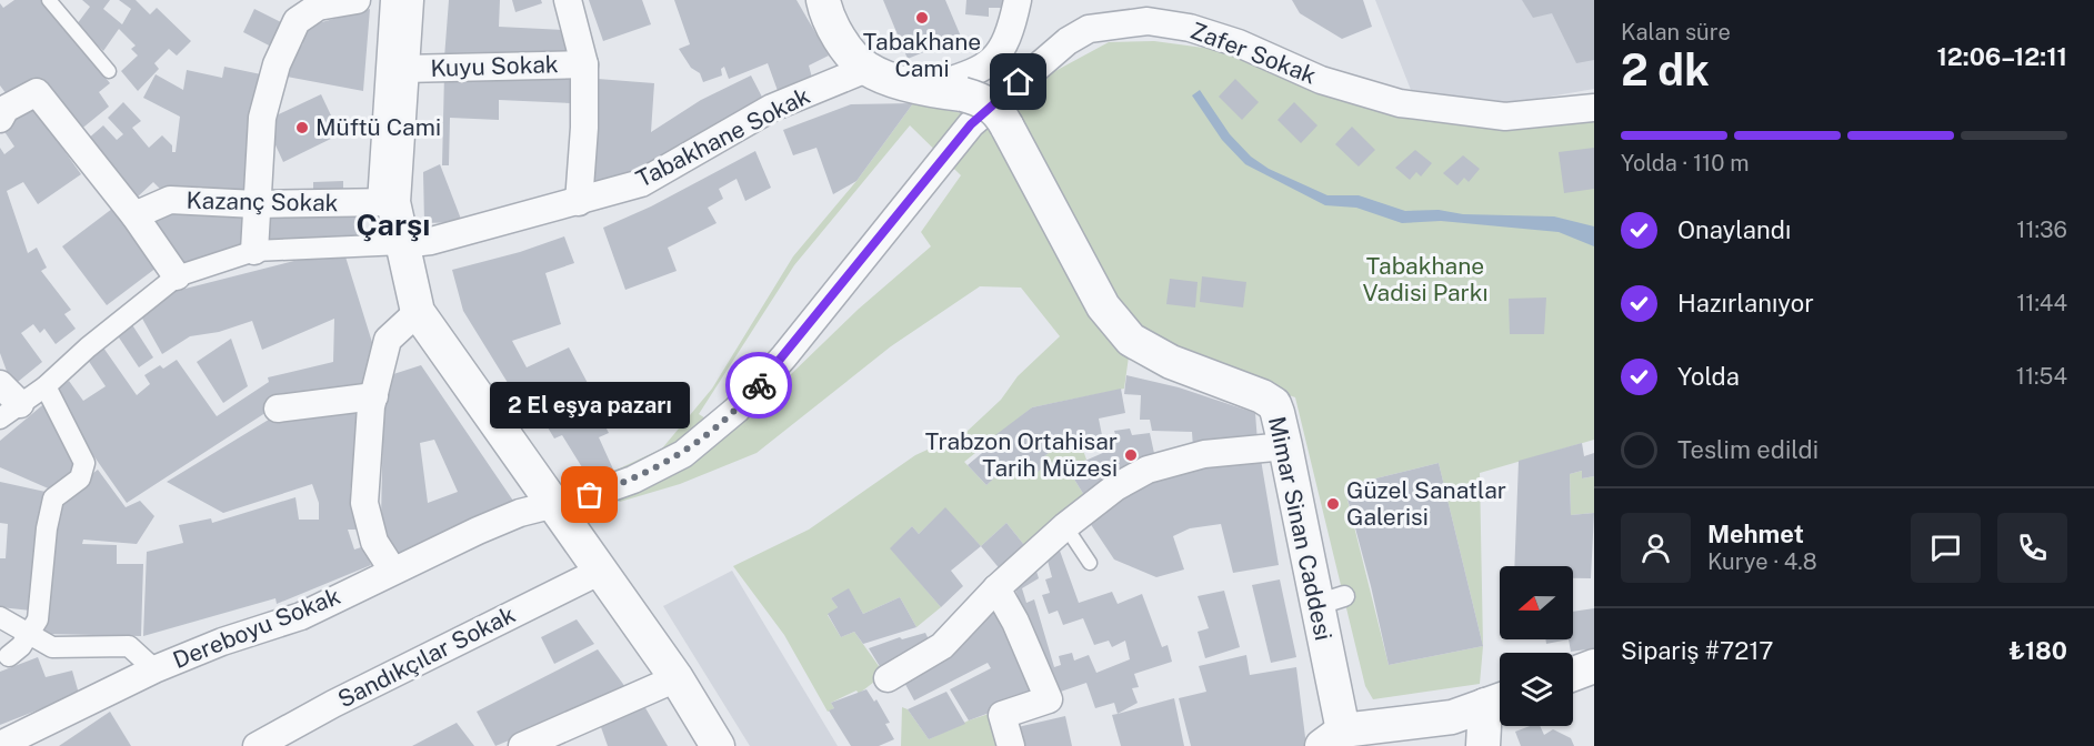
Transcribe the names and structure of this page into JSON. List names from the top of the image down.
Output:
{
  "streets": {
    "street": [
      "Zafer Sokak",
      "Kuyu Sokak",
      "Tabakhane Sokak",
      "Kazanç Sokak",
      "Mimar Sinan Caddesi",
      "Dereboyu Sokak",
      "Sandıkçılar Sokak"
    ]
  },
  "crossings": [
    ["Zafer Sokak", "Dereboyu Sokak"]
  ],
  "districts": ["Çarşı"],
  "parks": ["Tabakhane Vadisi Parkı"],
  "places": [
    "Tabakhane Cami",
    "Müftü Cami",
    "Trabzon Ortahisar Tarih Müzesi",
    "2 El eşya pazarı",
    "Güzel Sanatlar Galerisi"
  ],
  "north": "left",
  "page": {
    "heading": ["2 dk", "Kalan süre", "12:06–12:11"],
    "panel": [
      "Mehmet",
      "Kurye · 4.8",
      "Sipariş #7217",
      "₺180"
    ],
    "bar": "Yolda · 110 m",
    "list": [
      ["Onaylandı", "11:36"],
      ["Hazırlanıyor", "11:44"],
      ["Yolda", "11:54"],
      "Teslim edildi"
    ],
    "bubble": "2 El eşya pazarı"
  }
}
